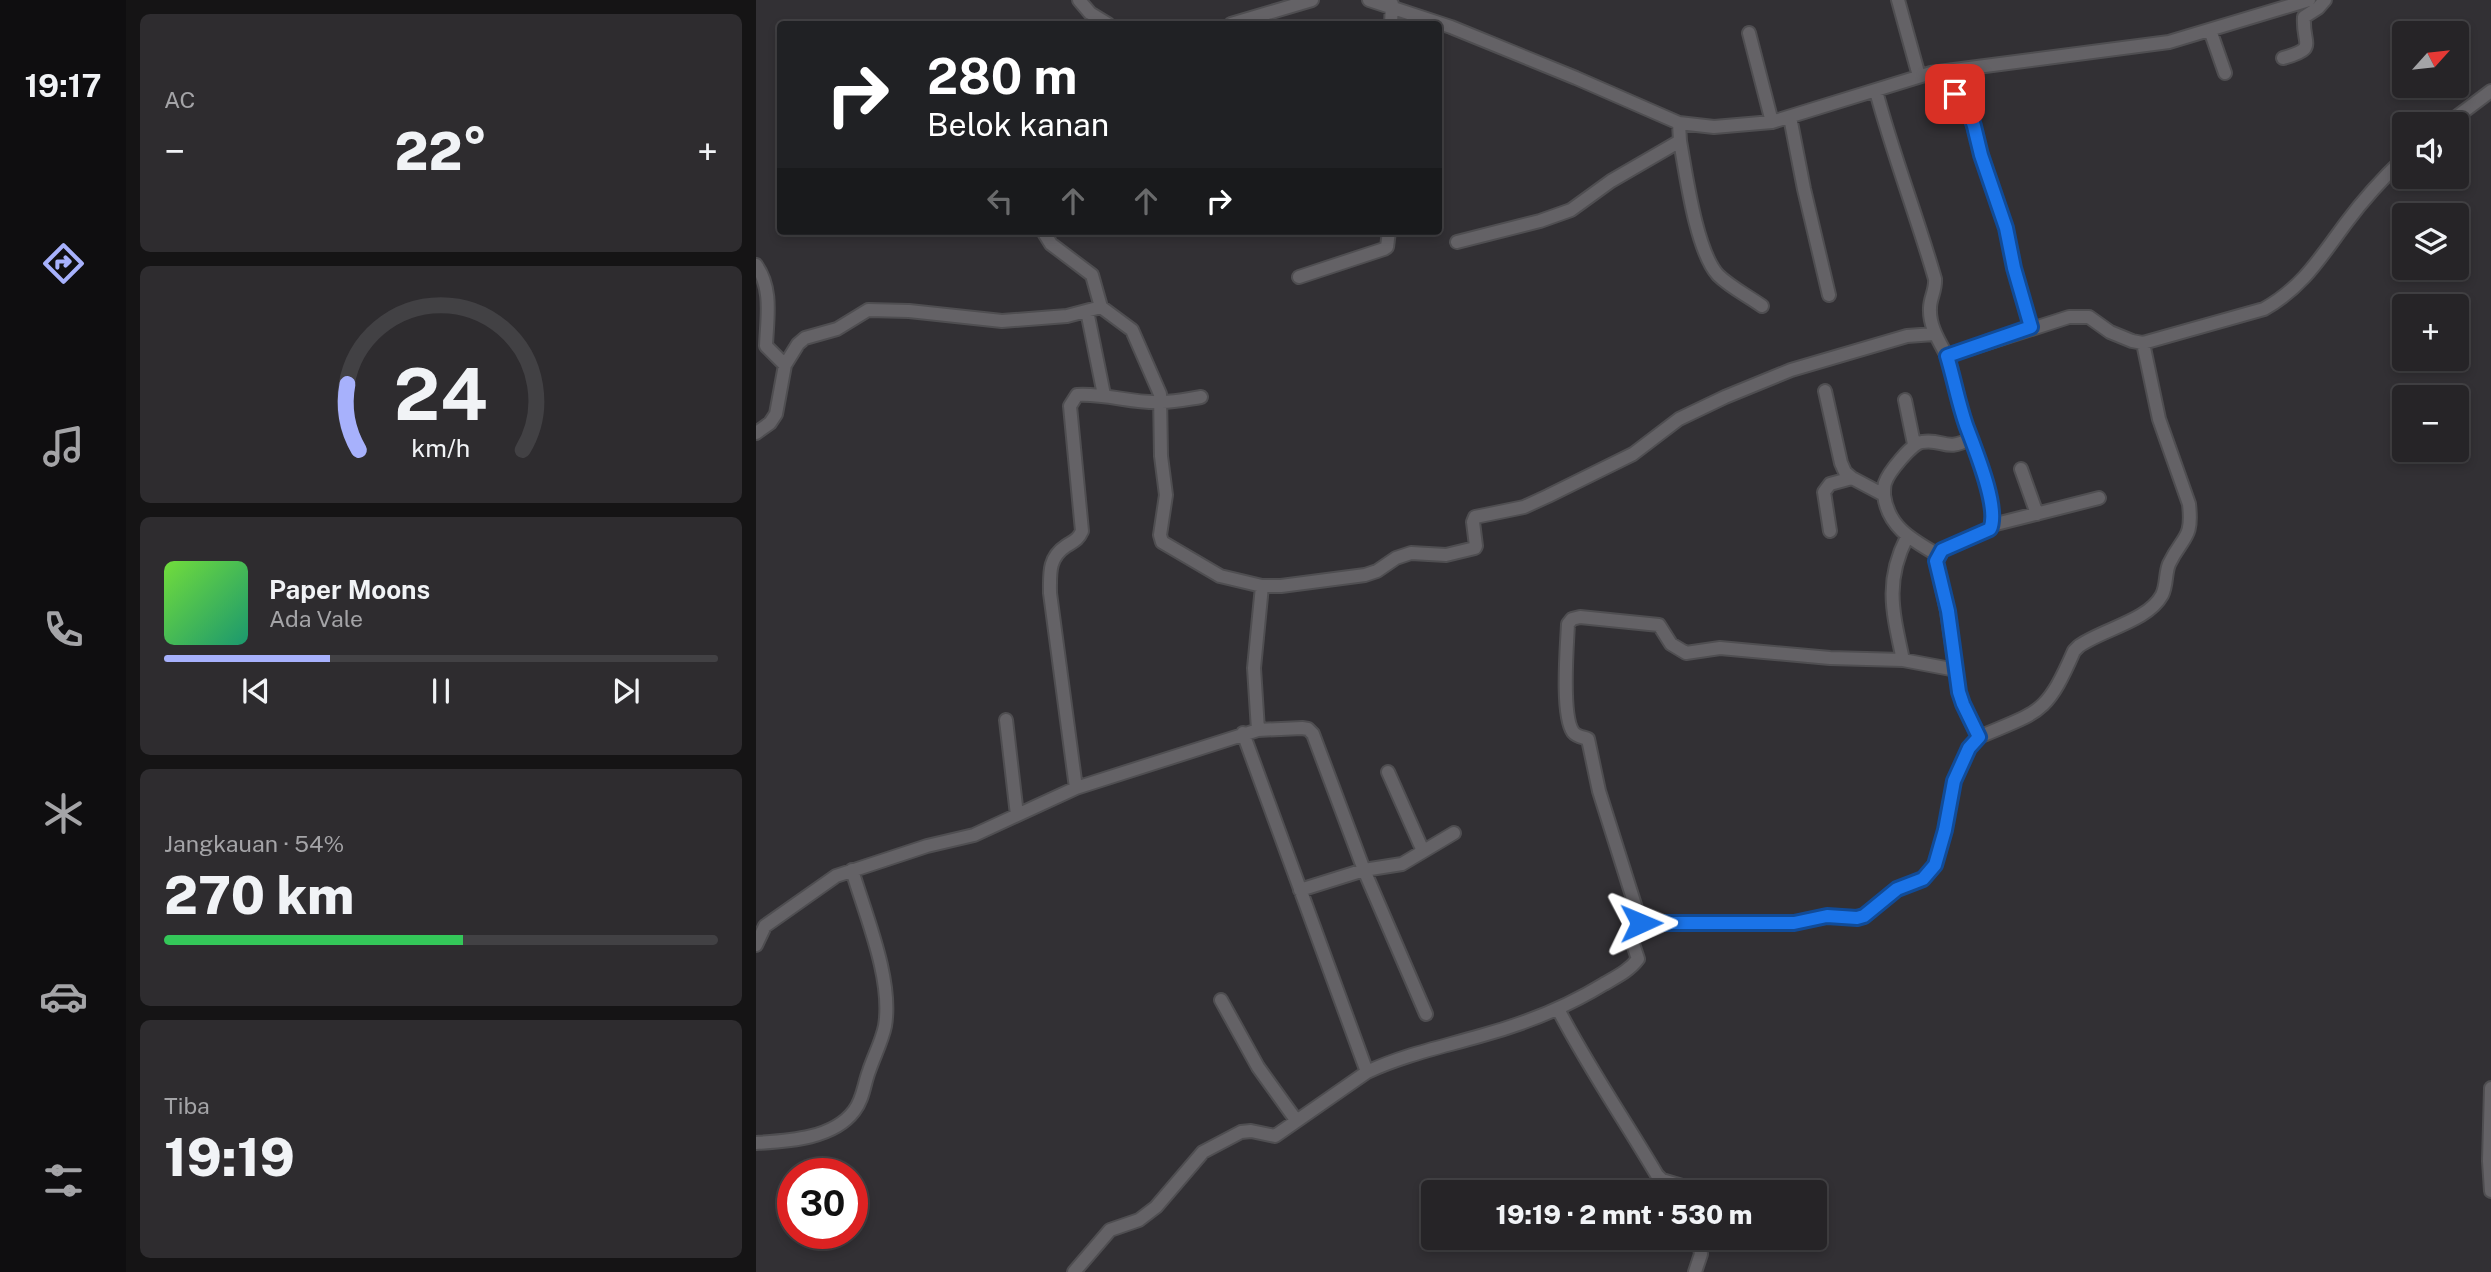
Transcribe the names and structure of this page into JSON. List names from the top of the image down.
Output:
{
  "north": "top right",
  "page": {
    "tabs": "19:17",
    "tile": [
      "AC",
      ["Jangkauan · 54%", "270 km"],
      ["Tiba", "19:19"]
    ],
    "map_buttons": ["+", "−"],
    "turn": ["280 m", "Belok kanan"],
    "heat": ["−", "22°", "+"],
    "song": ["Paper Moons", "Ada Vale"],
    "limit": "30",
    "trip": "19:19 · 2 mnt · 530 m",
    "gauge": ["24", "km/h"]
  }
}
